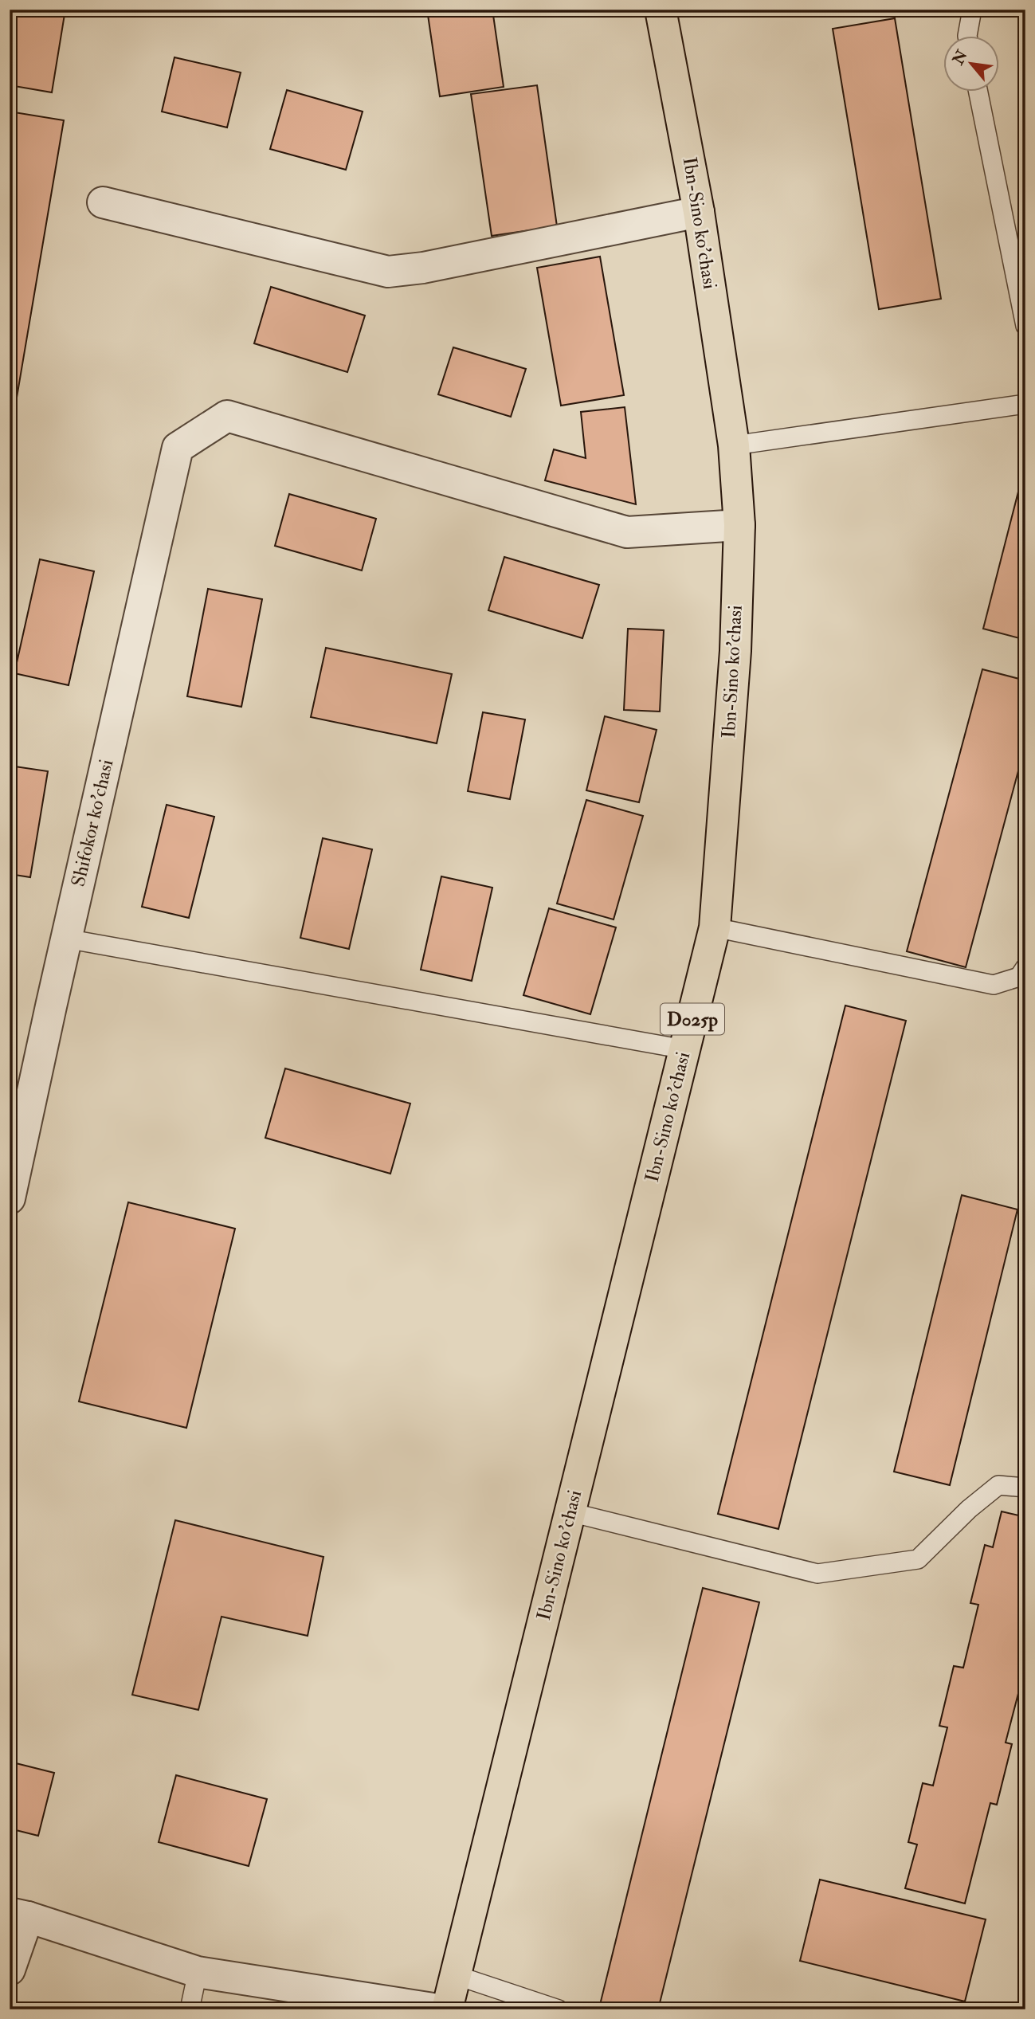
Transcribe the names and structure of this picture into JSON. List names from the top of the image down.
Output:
{
  "streets": {
    "main road": ["Ibn-Sino ko'chasi", "D025p"],
    "street": ["Shifokor ko'chasi"]
  },
  "crossings": [
    ["Ibn-Sino ko'chasi", "Shifokor ko'chasi"]
  ],
  "north": "top left"
}
